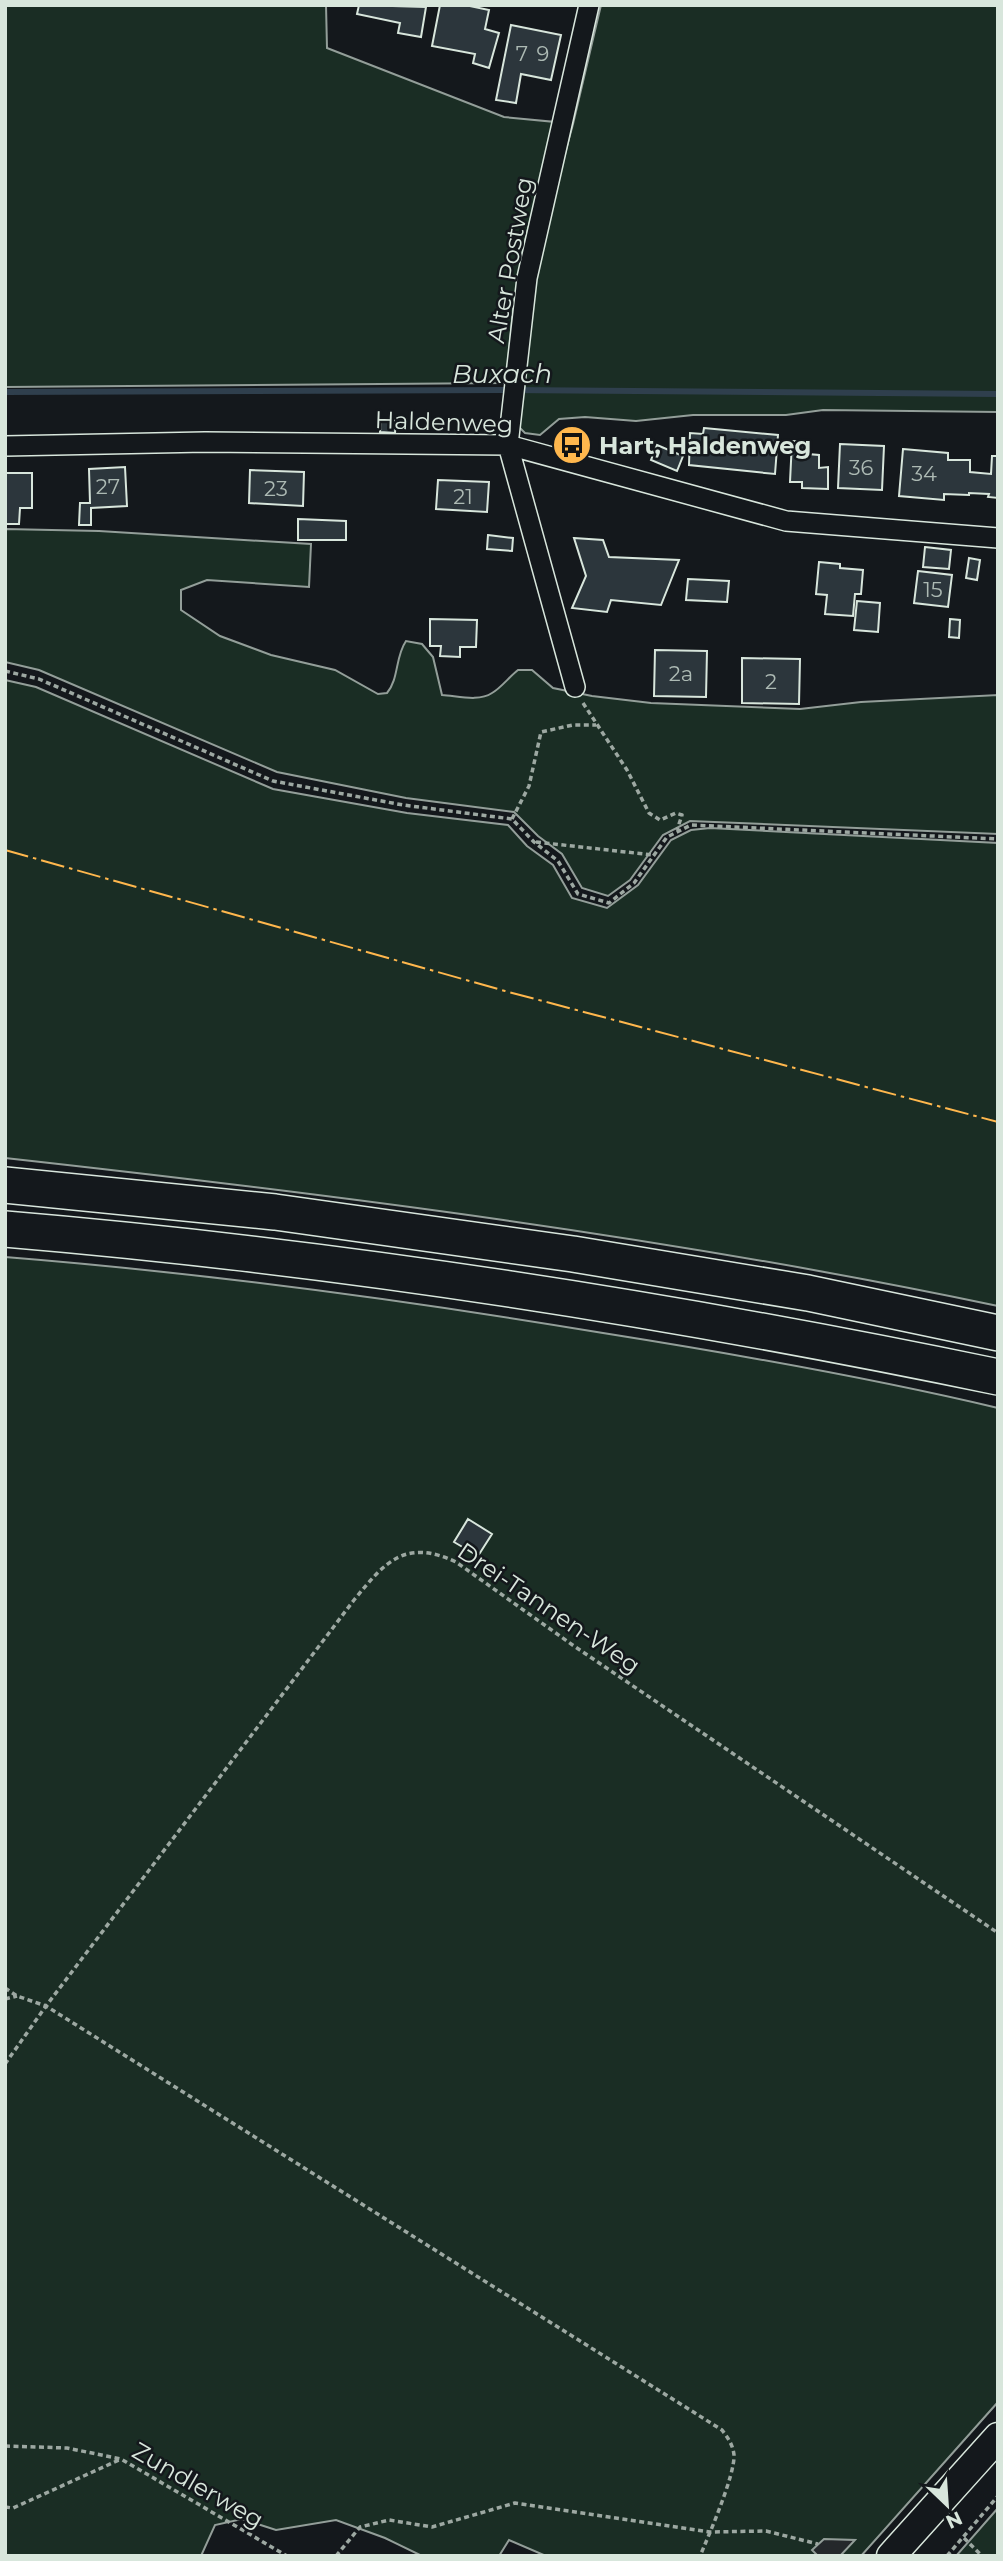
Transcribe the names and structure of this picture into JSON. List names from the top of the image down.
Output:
{
  "streets": {
    "street": ["Alter Postweg", "Haldenweg"],
    "path": ["Drei-Tannen-Weg", "Zundlerweg"]
  },
  "crossings": [
    ["Alter Postweg", "Haldenweg"]
  ],
  "water": ["Buxach"],
  "places": {
    "bus stop": ["Hart, Haldenweg"]
  },
  "house_numbers": [
    "7",
    "9",
    "36",
    "34",
    "27",
    "23",
    "21",
    "15",
    "2a",
    "2"
  ],
  "north": "bottom right"
}
